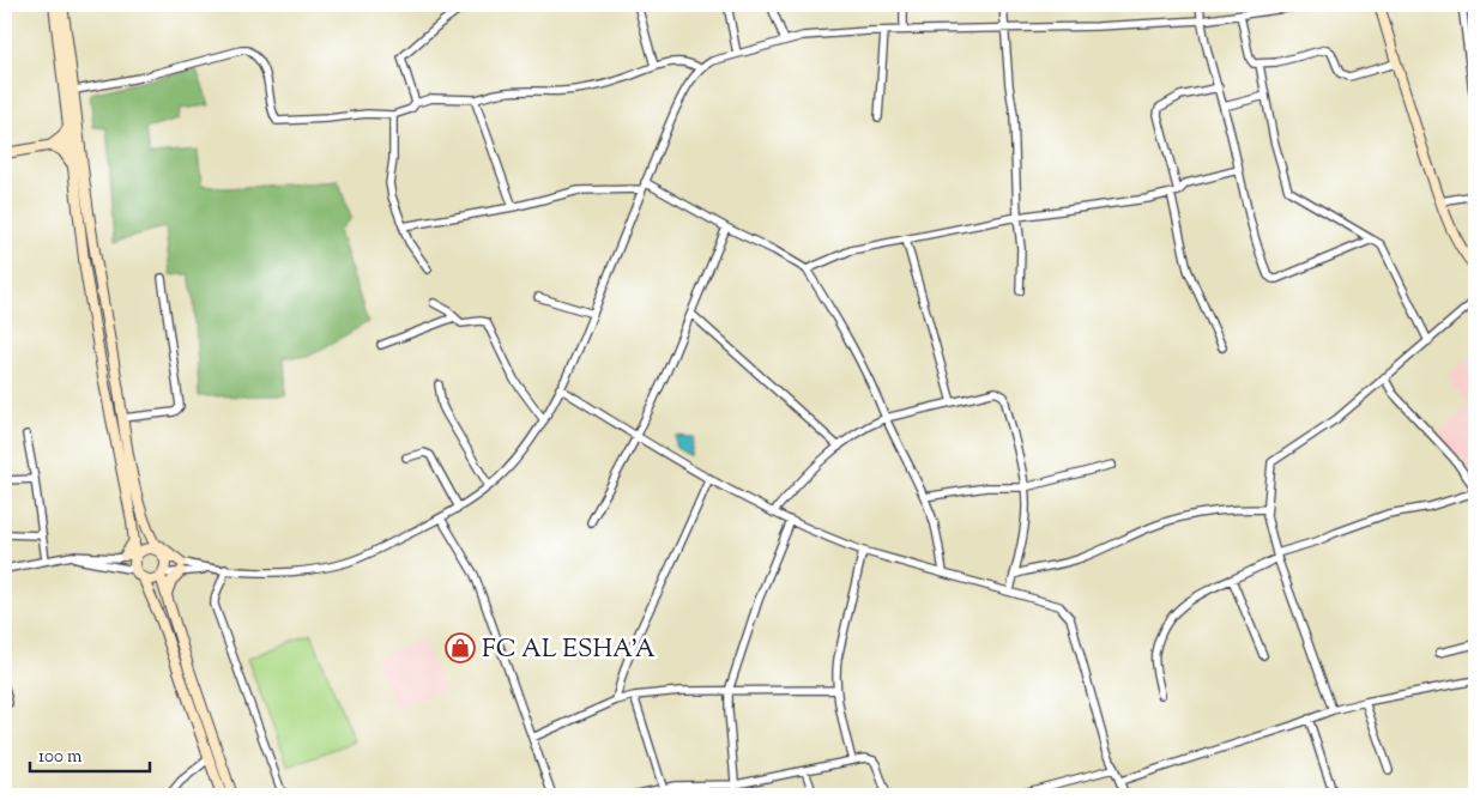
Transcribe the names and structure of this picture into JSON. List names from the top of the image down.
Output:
{
  "places": {
    "shop": ["FC AL ESHA’A"]
  },
  "scale_bar": "100 m"
}
